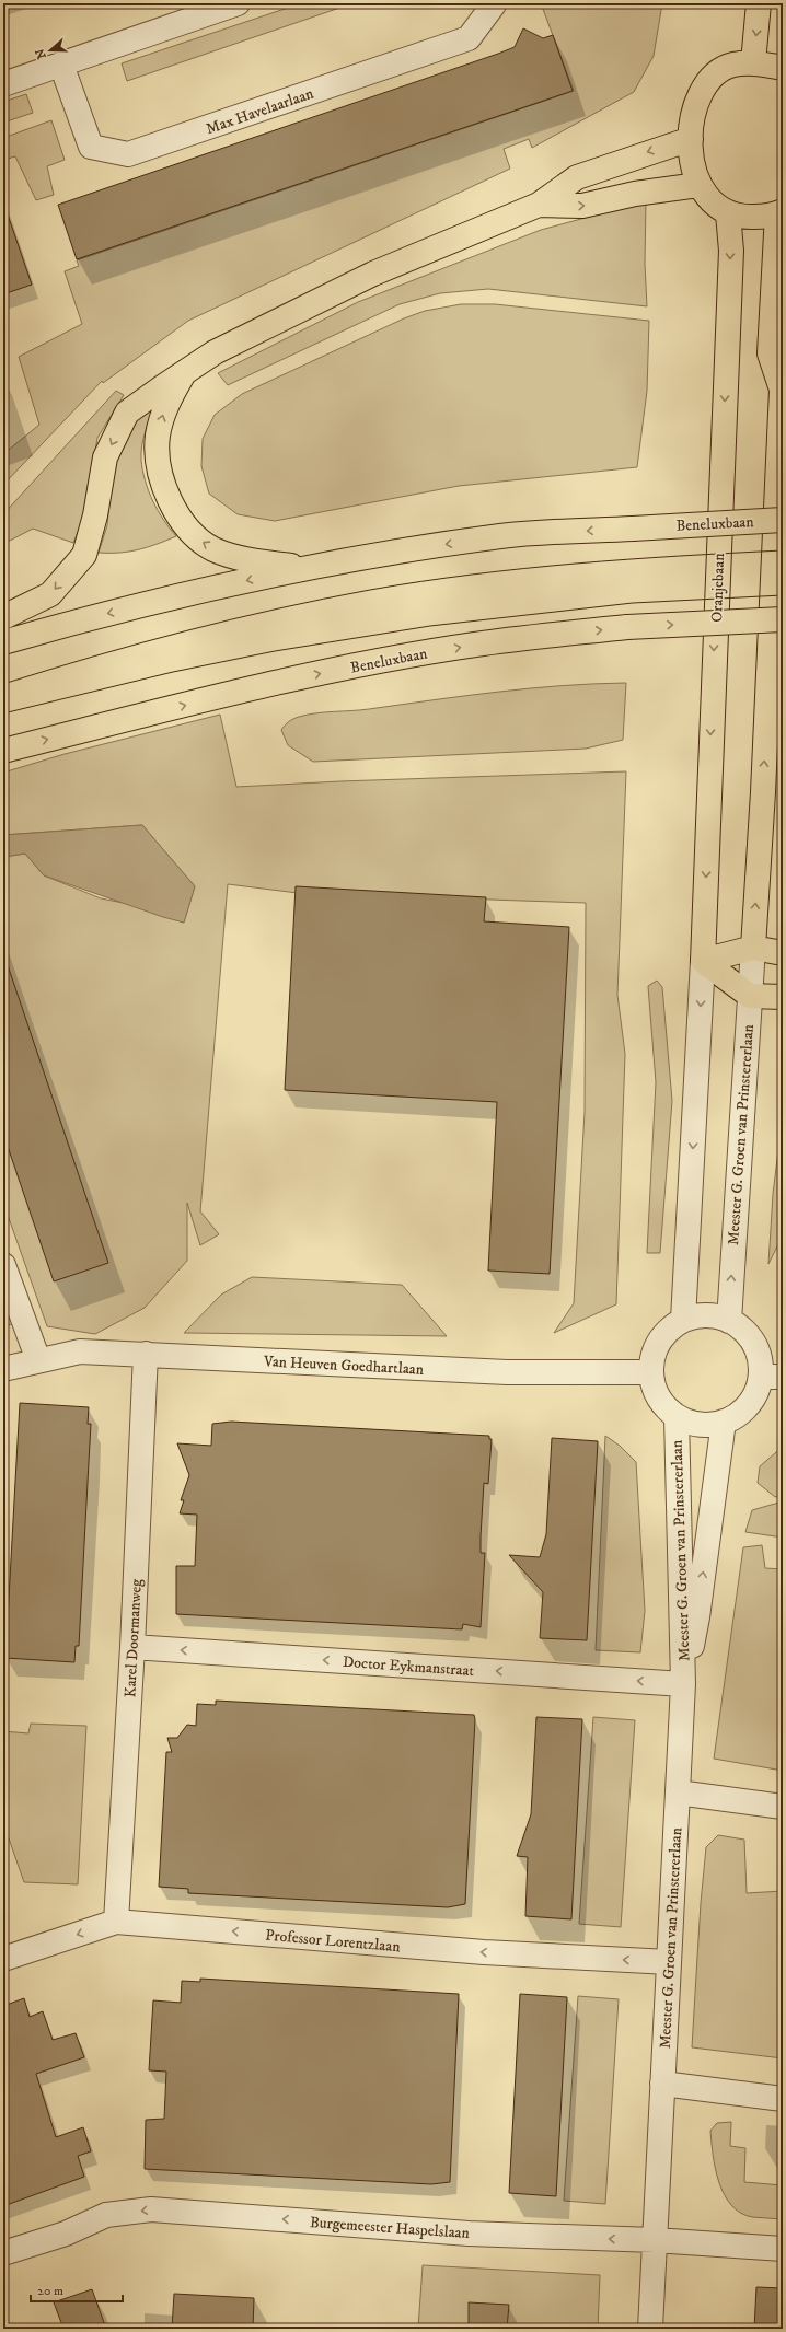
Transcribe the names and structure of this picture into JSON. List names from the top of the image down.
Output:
{
  "streets": {
    "main road": ["Beneluxbaan", "Oranjebaan"],
    "street": [
      "Max Havelaarlaan",
      "Meester G. Groen van Prinstererlaan",
      "Van Heuven Goedhartlaan",
      "Karel Doormanweg",
      "Doctor Eykmanstraat",
      "Professor Lorentzlaan",
      "Burgemeester Haspelslaan"
    ]
  },
  "crossings": [
    ["Meester G. Groen van Prinstererlaan", "Van Heuven Goedhartlaan"],
    ["Meester G. Groen van Prinstererlaan", "Doctor Eykmanstraat"],
    ["Meester G. Groen van Prinstererlaan", "Professor Lorentzlaan"],
    ["Meester G. Groen van Prinstererlaan", "Burgemeester Haspelslaan"],
    ["Van Heuven Goedhartlaan", "Karel Doormanweg"],
    ["Karel Doormanweg", "Doctor Eykmanstraat"],
    ["Karel Doormanweg", "Professor Lorentzlaan"]
  ],
  "one_way": ["Doctor Eykmanstraat", "Professor Lorentzlaan", "Burgemeester Haspelslaan"],
  "scale_bar": "20 m",
  "north": "left"
}
